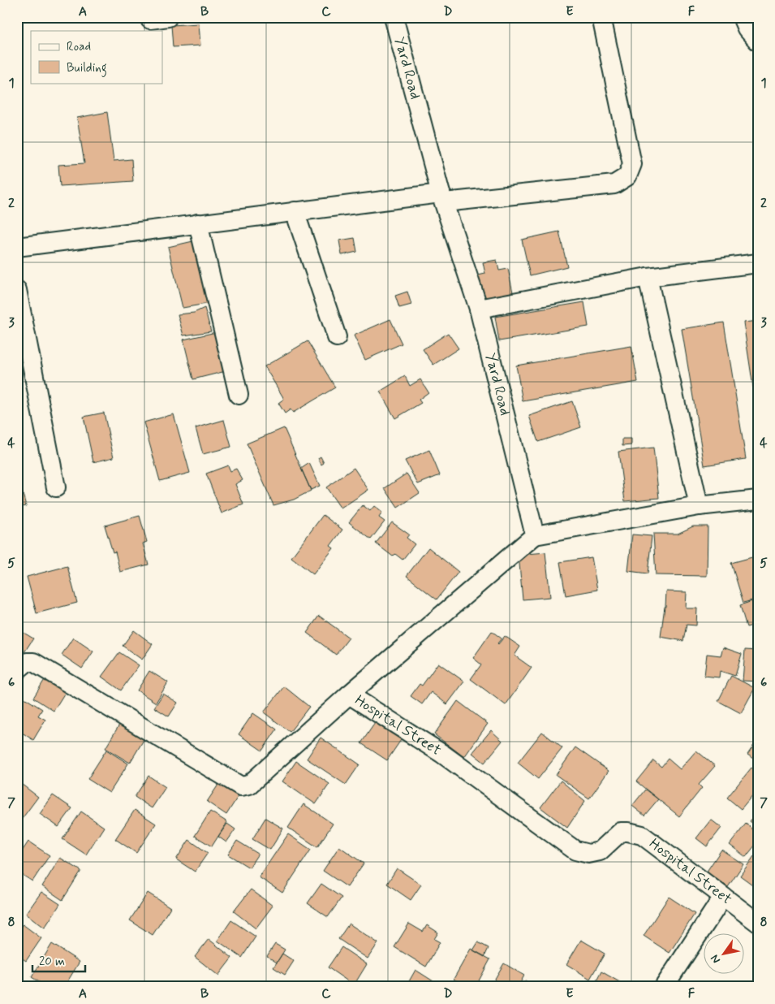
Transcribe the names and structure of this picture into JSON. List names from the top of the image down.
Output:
{
  "streets": {
    "street": ["Yard Road", "Hospital Street"]
  },
  "legend": ["Road", "Building"],
  "scale_bar": "20 m",
  "north": "bottom left",
  "grid": {
    "columns": [
      "A",
      "B",
      "C",
      "D",
      "E",
      "F"
    ],
    "rows": [
      "1",
      "2",
      "3",
      "4",
      "5",
      "6",
      "7",
      "8"
    ]
  }
}
